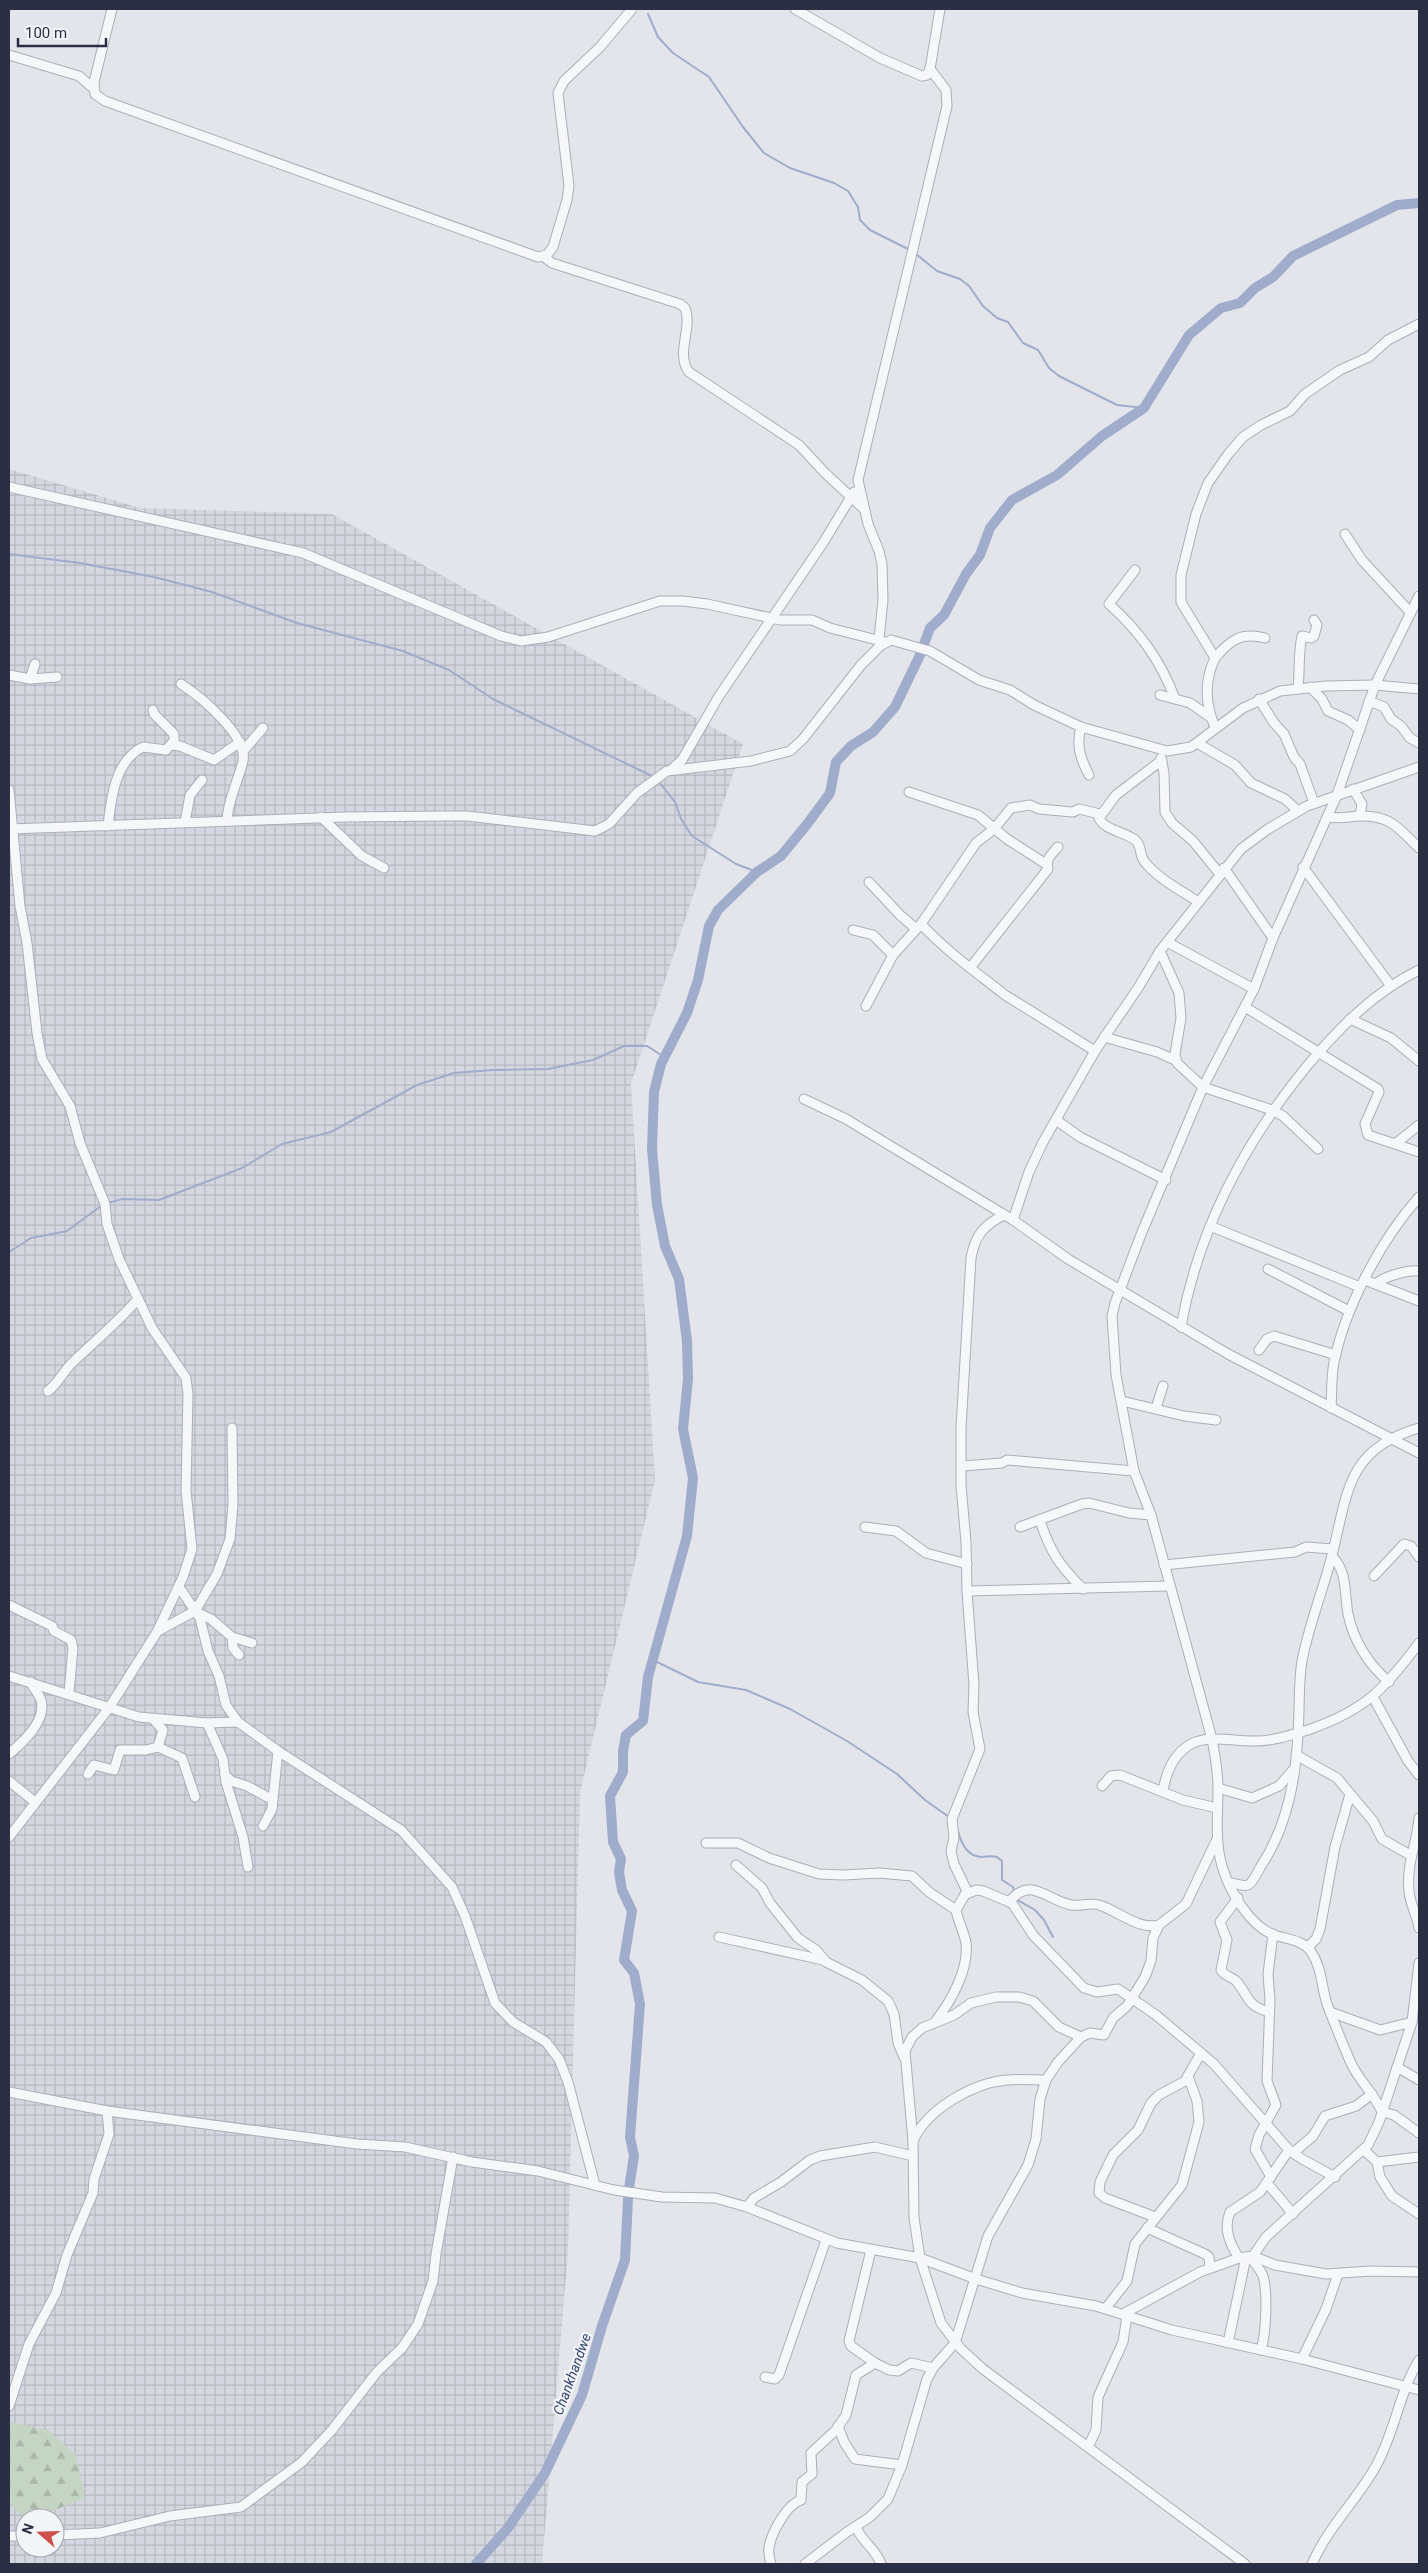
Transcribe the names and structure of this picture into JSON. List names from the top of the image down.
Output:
{
  "water": ["Chankhandwe"],
  "scale_bar": "100 m",
  "north": "left"
}
